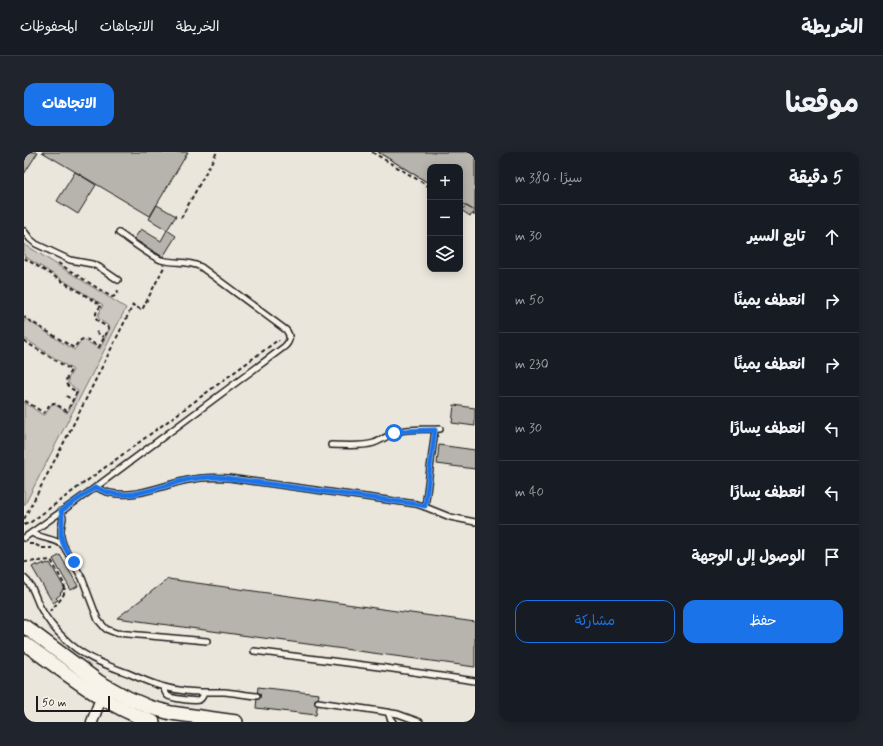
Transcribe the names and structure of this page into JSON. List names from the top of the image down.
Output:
{
  "scale_bar": "50 m",
  "page": {
    "header": "الخريطة",
    "nav": ["الخريطة", "الاتجاهات", "المحفوظات"],
    "title": "موقعنا",
    "buttons": [
      "الاتجاهات",
      ["حفظ", "مشاركة"]
    ],
    "heading": ["5 دقيقة", "سيرًا · 380 m"],
    "map_buttons": ["+", "−"],
    "list": [
      ["تابع السير", "30 m"],
      ["انعطف يمينًا", "50 m"],
      ["انعطف يمينًا", "230 m"],
      ["انعطف يسارًا", "30 m"],
      ["انعطف يسارًا", "40 m"],
      "الوصول إلى الوجهة"
    ],
    "scale": "50 m"
  }
}
